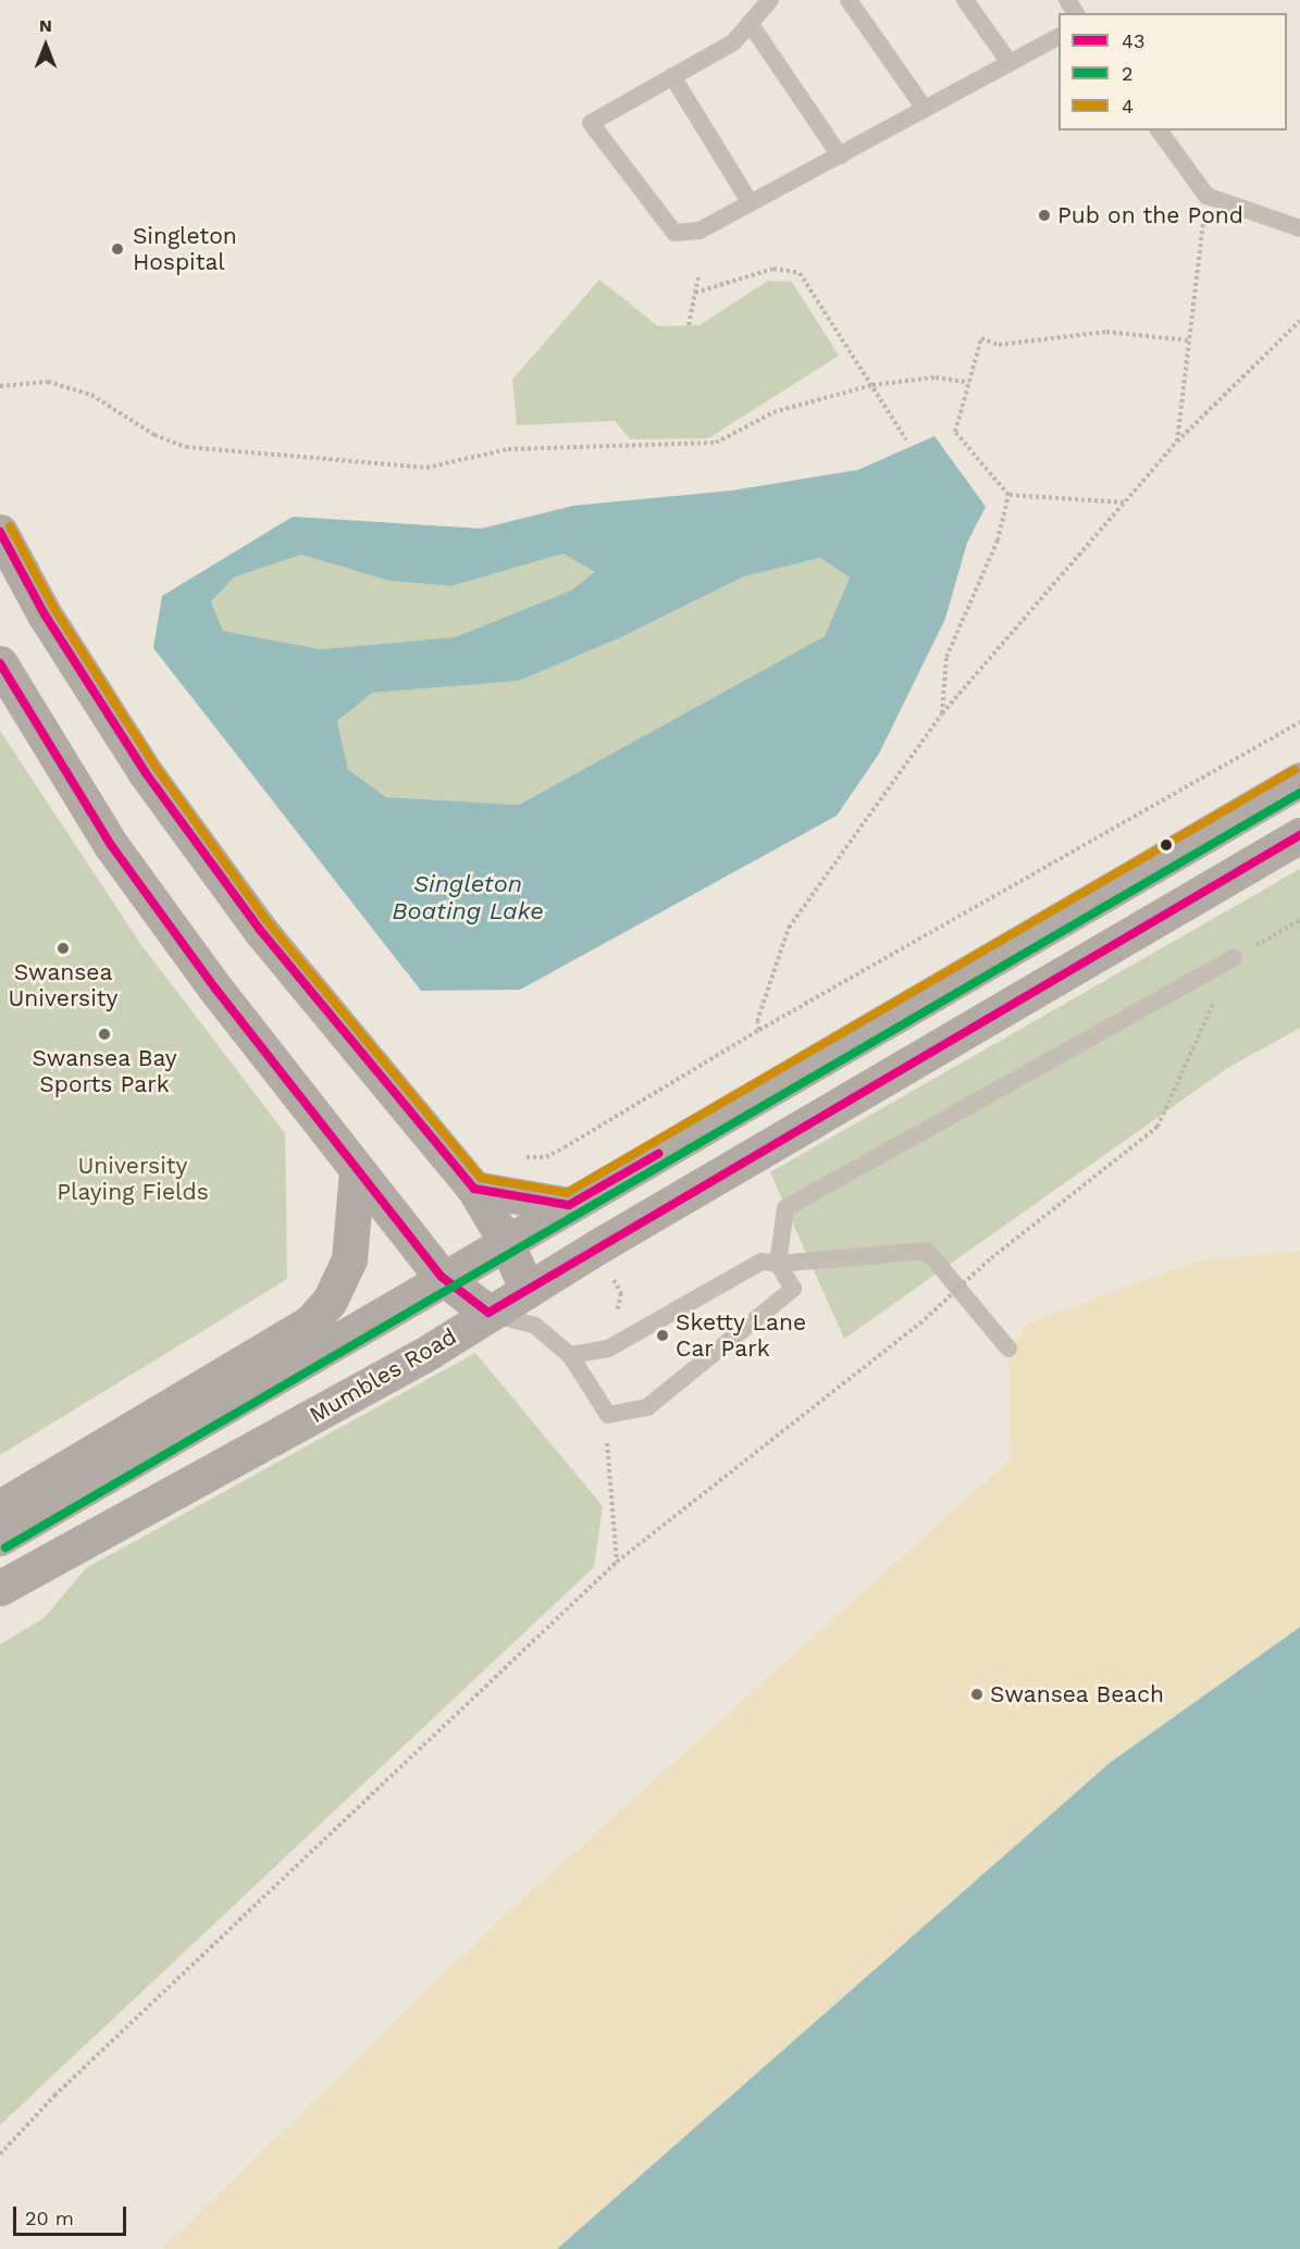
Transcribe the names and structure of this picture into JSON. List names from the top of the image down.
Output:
{
  "streets": {
    "main road": ["Mumbles Road"]
  },
  "water": ["Singleton Boating Lake"],
  "parks": ["University Playing Fields"],
  "places": [
    "Pub on the Pond",
    "Singleton Hospital",
    "Swansea University",
    "Swansea Bay Sports Park",
    "Sketty Lane Car Park",
    "Swansea Beach"
  ],
  "lines": ["transit line 4", "transit line 43", "transit line 2"],
  "legend": ["43", "2", "4"],
  "scale_bar": "20 m",
  "north": "top"
}
